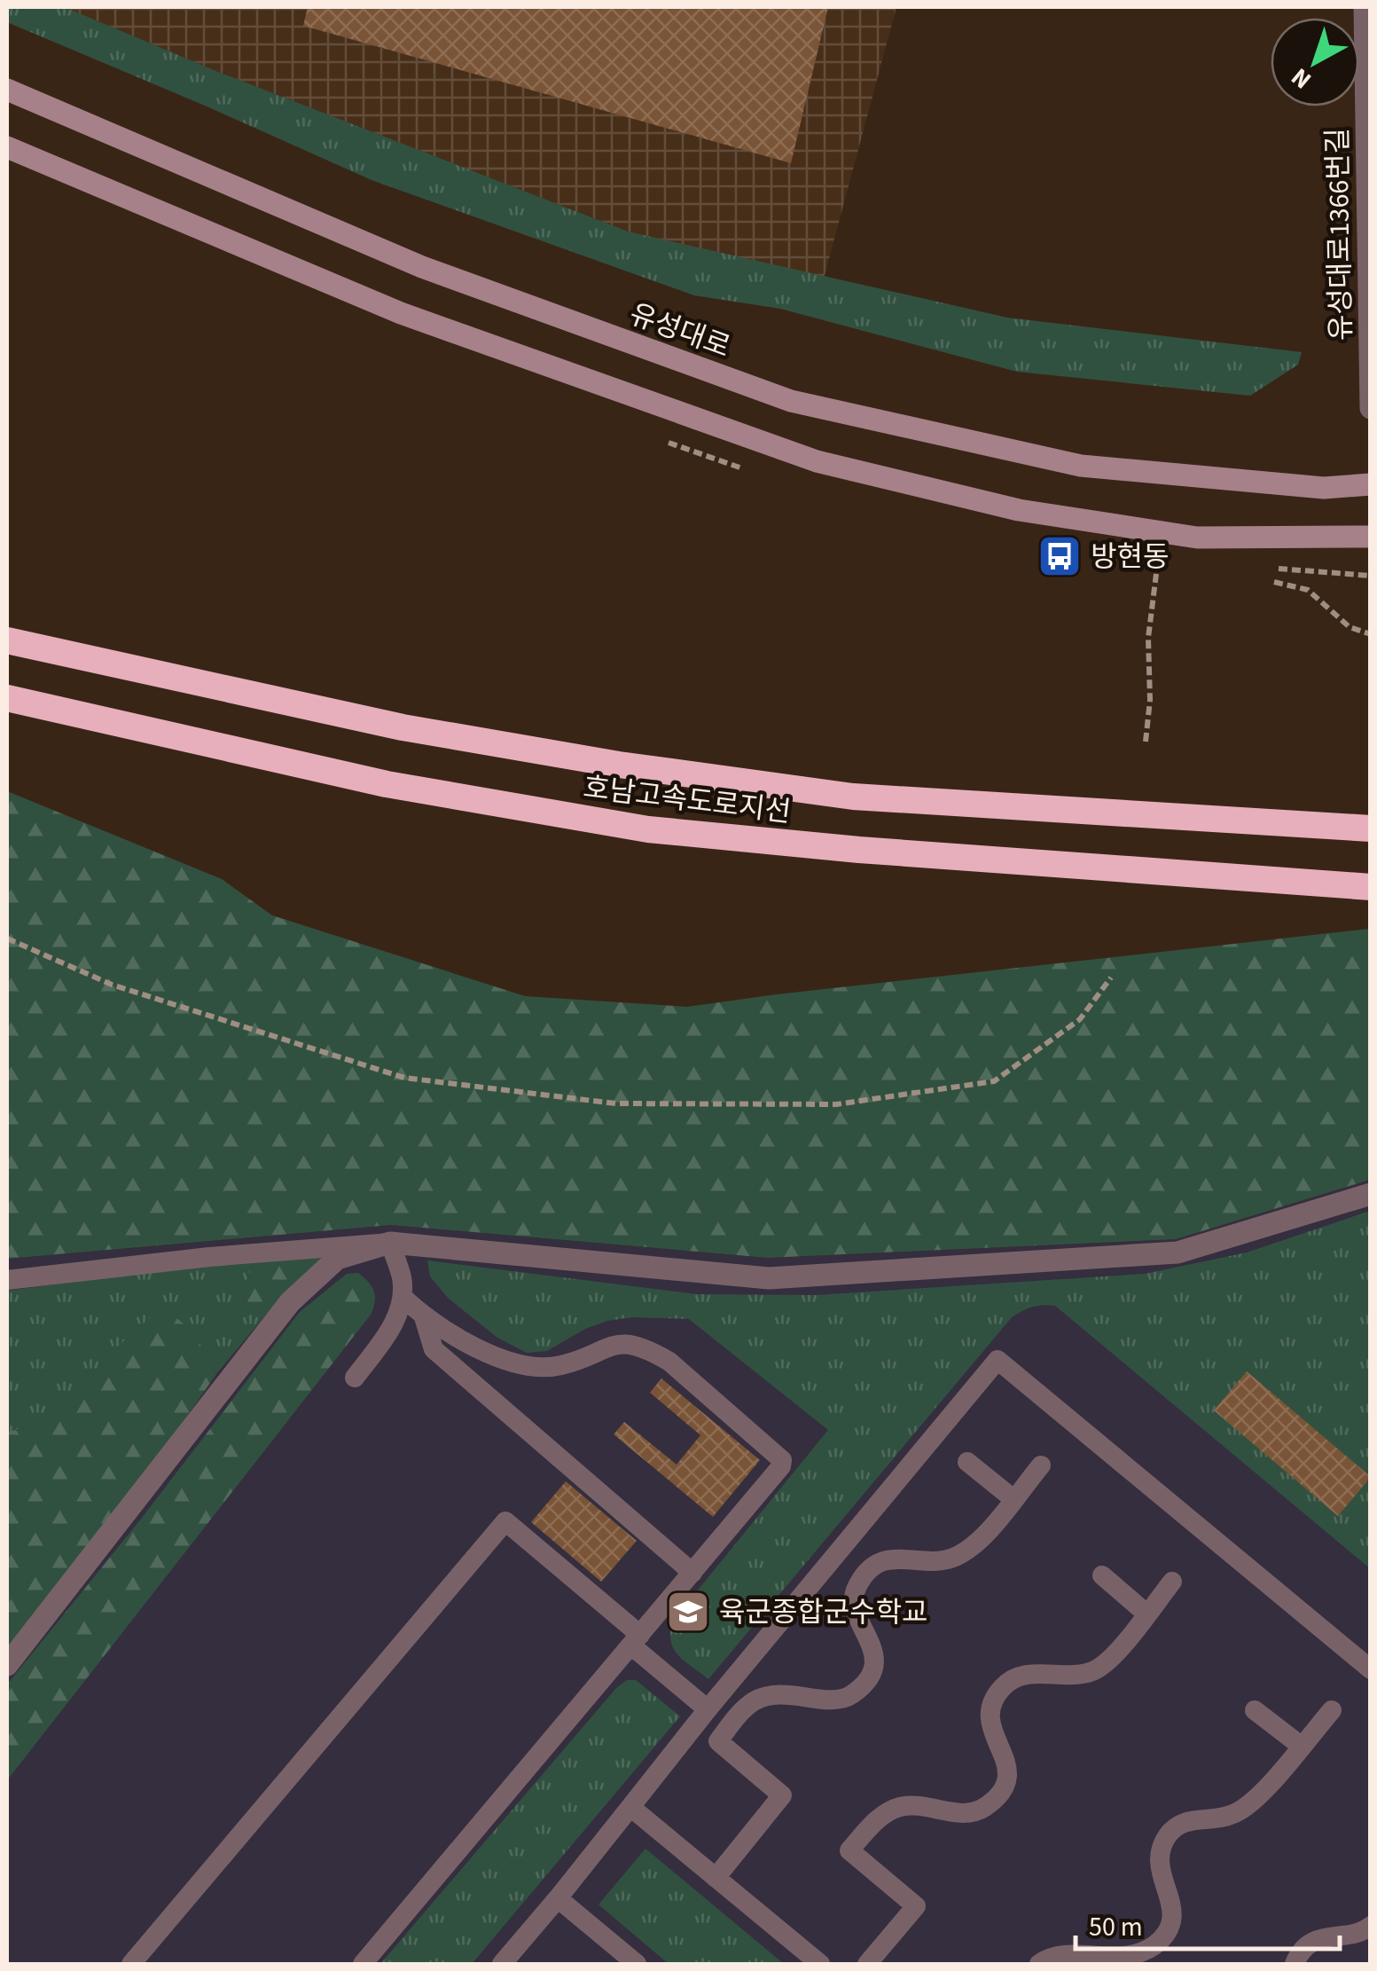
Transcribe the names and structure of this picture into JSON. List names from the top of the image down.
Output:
{
  "streets": {
    "highway": ["호남고속도로지선"],
    "main road": ["유성대로"],
    "street": ["유성대로1366번길"]
  },
  "places": {
    "bus stop": ["방현동"],
    "school or university": ["육군종합군수학교"]
  },
  "scale_bar": "50 m",
  "north": "bottom left"
}
